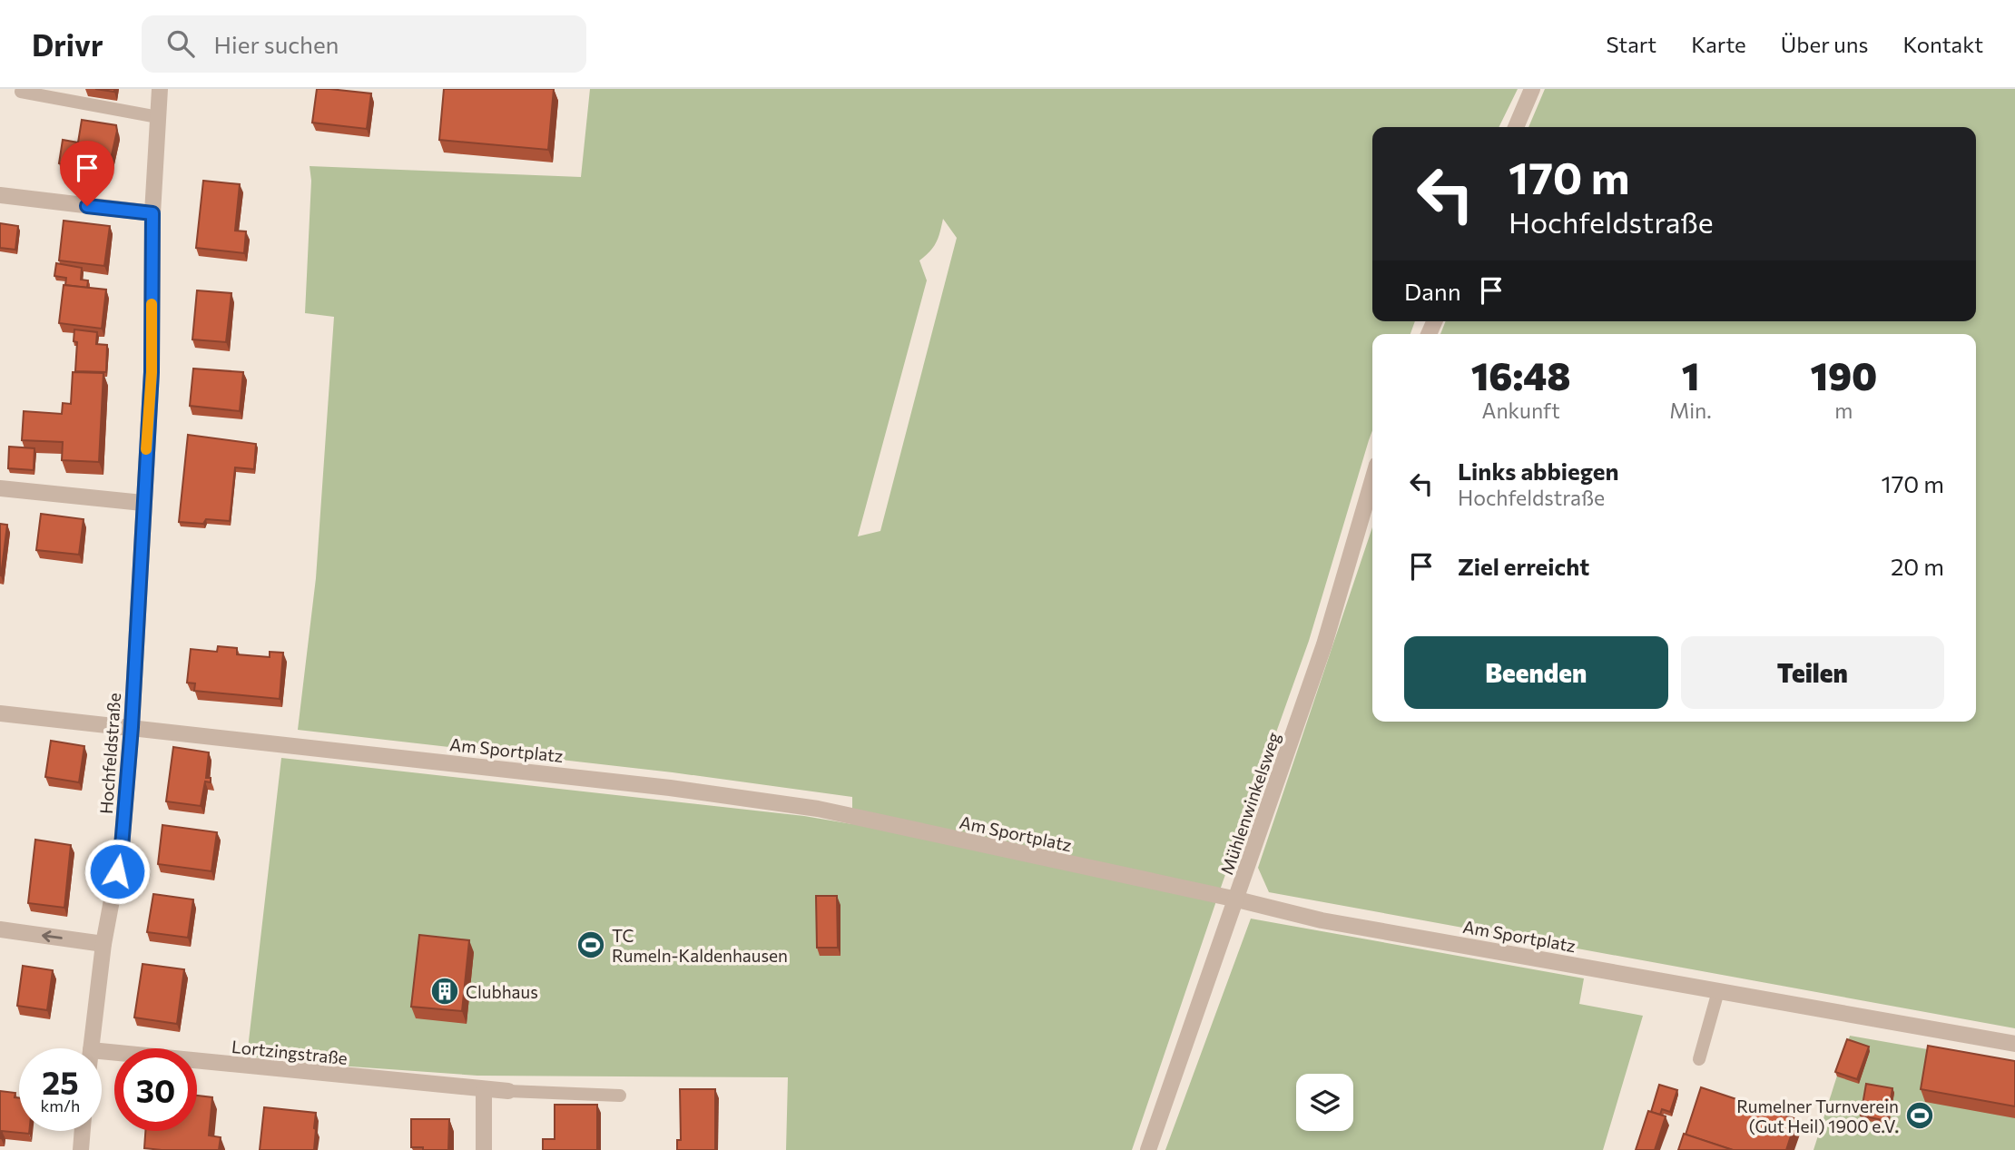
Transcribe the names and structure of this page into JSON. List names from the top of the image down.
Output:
{
  "streets": {
    "street": [
      "Am Sportplatz",
      "Hochfeldstraße",
      "Mühlenwinkelsweg",
      "Lortzingstraße"
    ]
  },
  "crossings": [
    ["Am Sportplatz", "Hochfeldstraße"],
    ["Am Sportplatz", "Mühlenwinkelsweg"]
  ],
  "places": {
    "sports": ["TC Rumeln-Kaldenhausen", "Rumelner Turnverein (Gut Heil) 1900 e.V."],
    "building": ["Clubhaus"]
  },
  "page": {
    "header": "Drivr",
    "search": "Hier suchen",
    "nav": [
      "Start",
      "Karte",
      "Über uns",
      "Kontakt"
    ],
    "turn": ["170 m", "Hochfeldstraße"],
    "then": "Dann",
    "eta": [
      "16:48",
      "Ankunft",
      "1",
      "Min.",
      "190",
      "m"
    ],
    "list": [
      {
        "name": "Links abbiegen",
        "note": "Hochfeldstraße",
        "value": "170 m"
      },
      {
        "name": "Ziel erreicht",
        "value": "20 m"
      }
    ],
    "buttons": ["Beenden", "Teilen"],
    "speed": "25 km/h",
    "limit": "30"
  }
}
